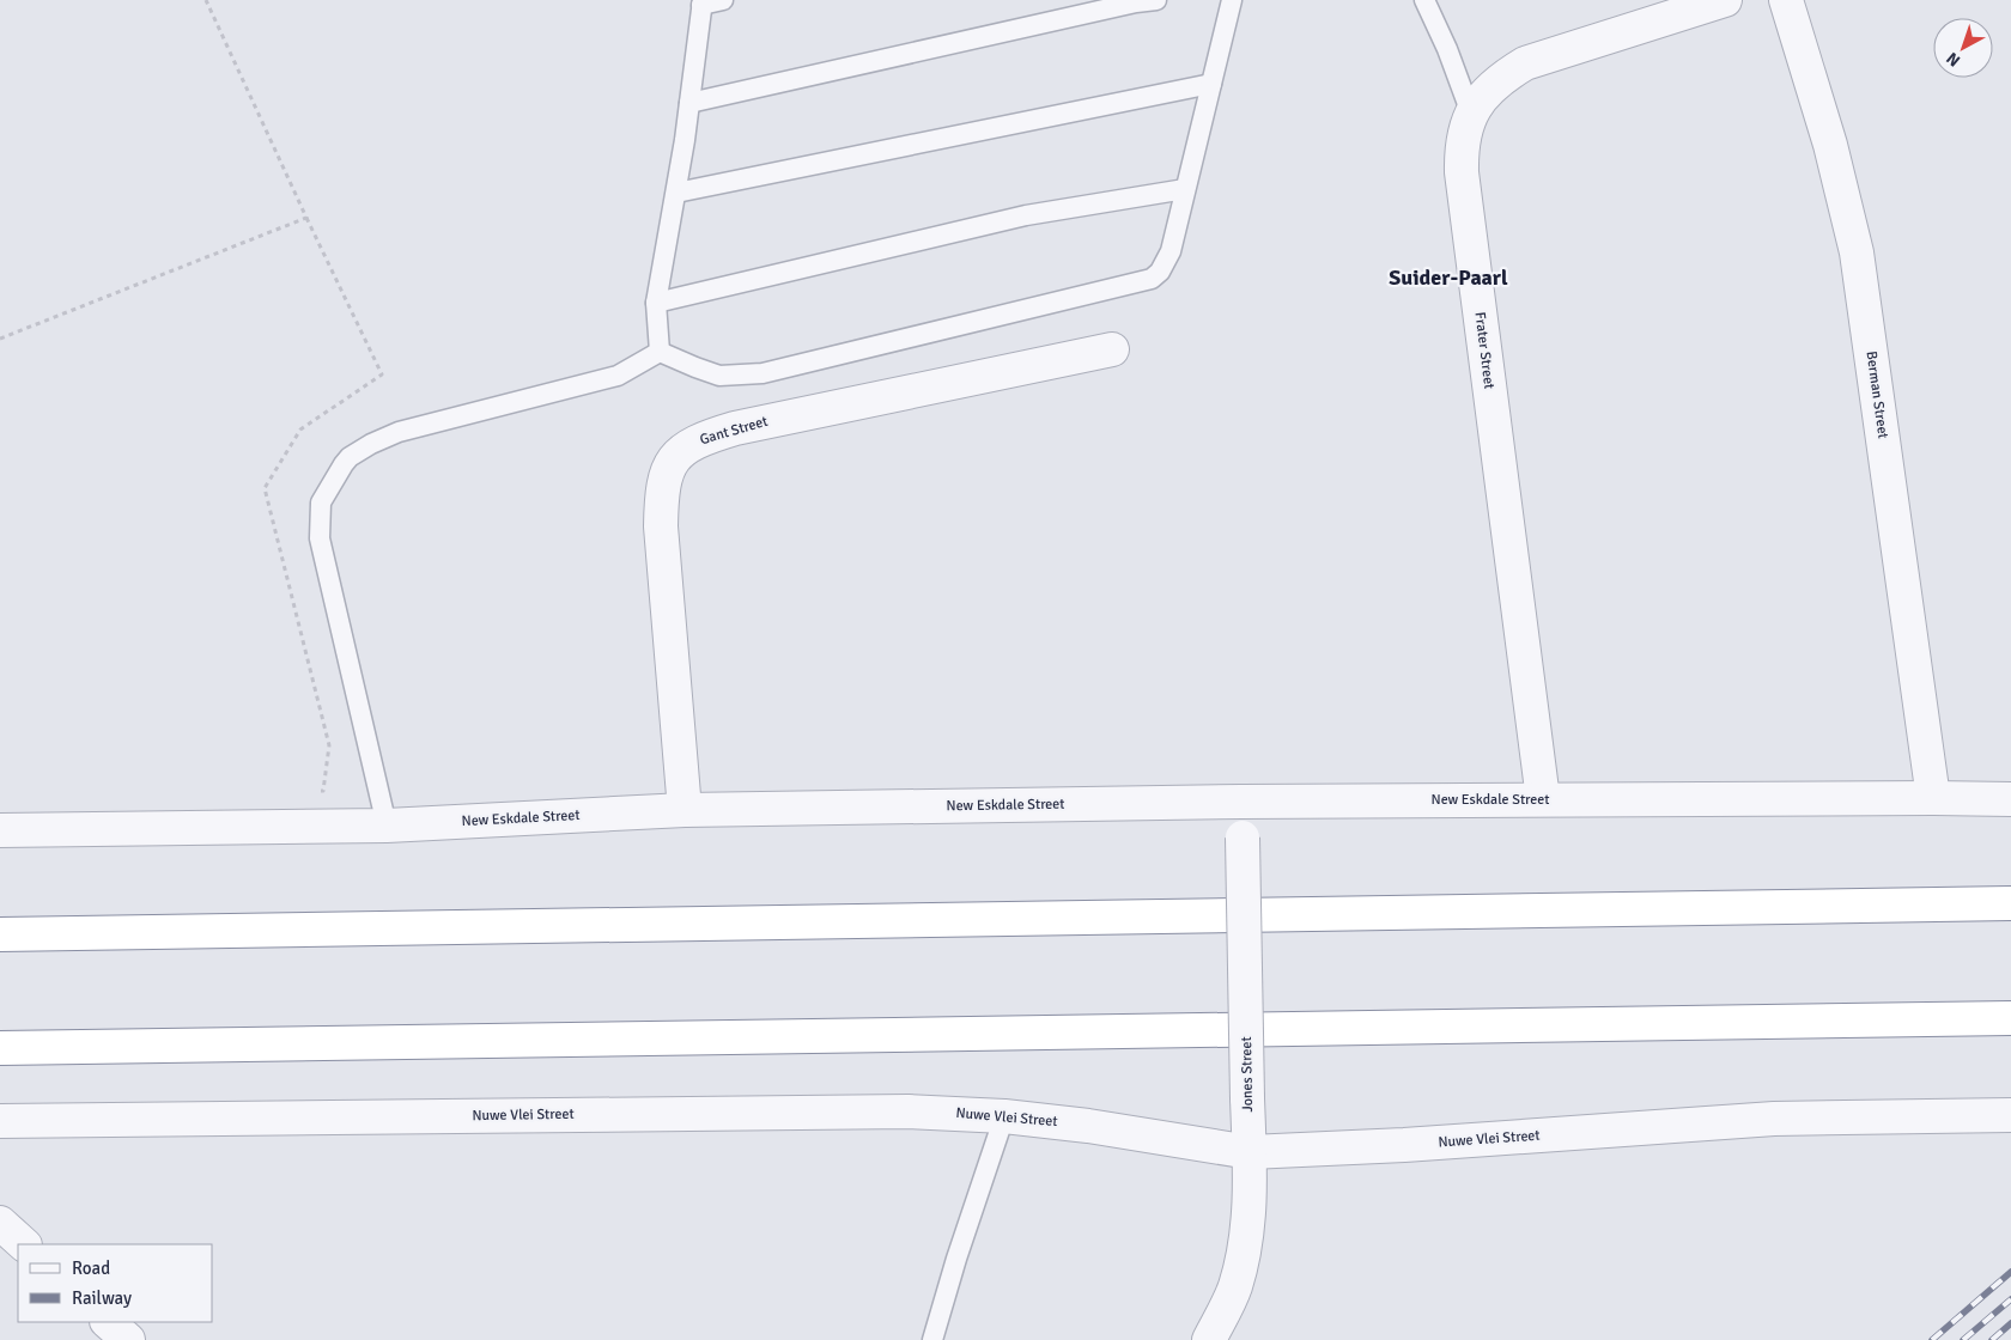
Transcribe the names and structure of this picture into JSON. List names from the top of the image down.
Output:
{
  "streets": {
    "street": [
      "Frater Street",
      "Berman Street",
      "Gant Street",
      "New Eskdale Street",
      "Jones Street",
      "Nuwe Vlei Street"
    ]
  },
  "crossings": [
    ["Frater Street", "New Eskdale Street"],
    ["Berman Street", "New Eskdale Street"],
    ["Gant Street", "New Eskdale Street"],
    ["New Eskdale Street", "Jones Street"],
    ["Jones Street", "Nuwe Vlei Street"]
  ],
  "districts": ["Suider-Paarl"],
  "legend": ["Road", "Railway"],
  "north": "bottom left"
}
